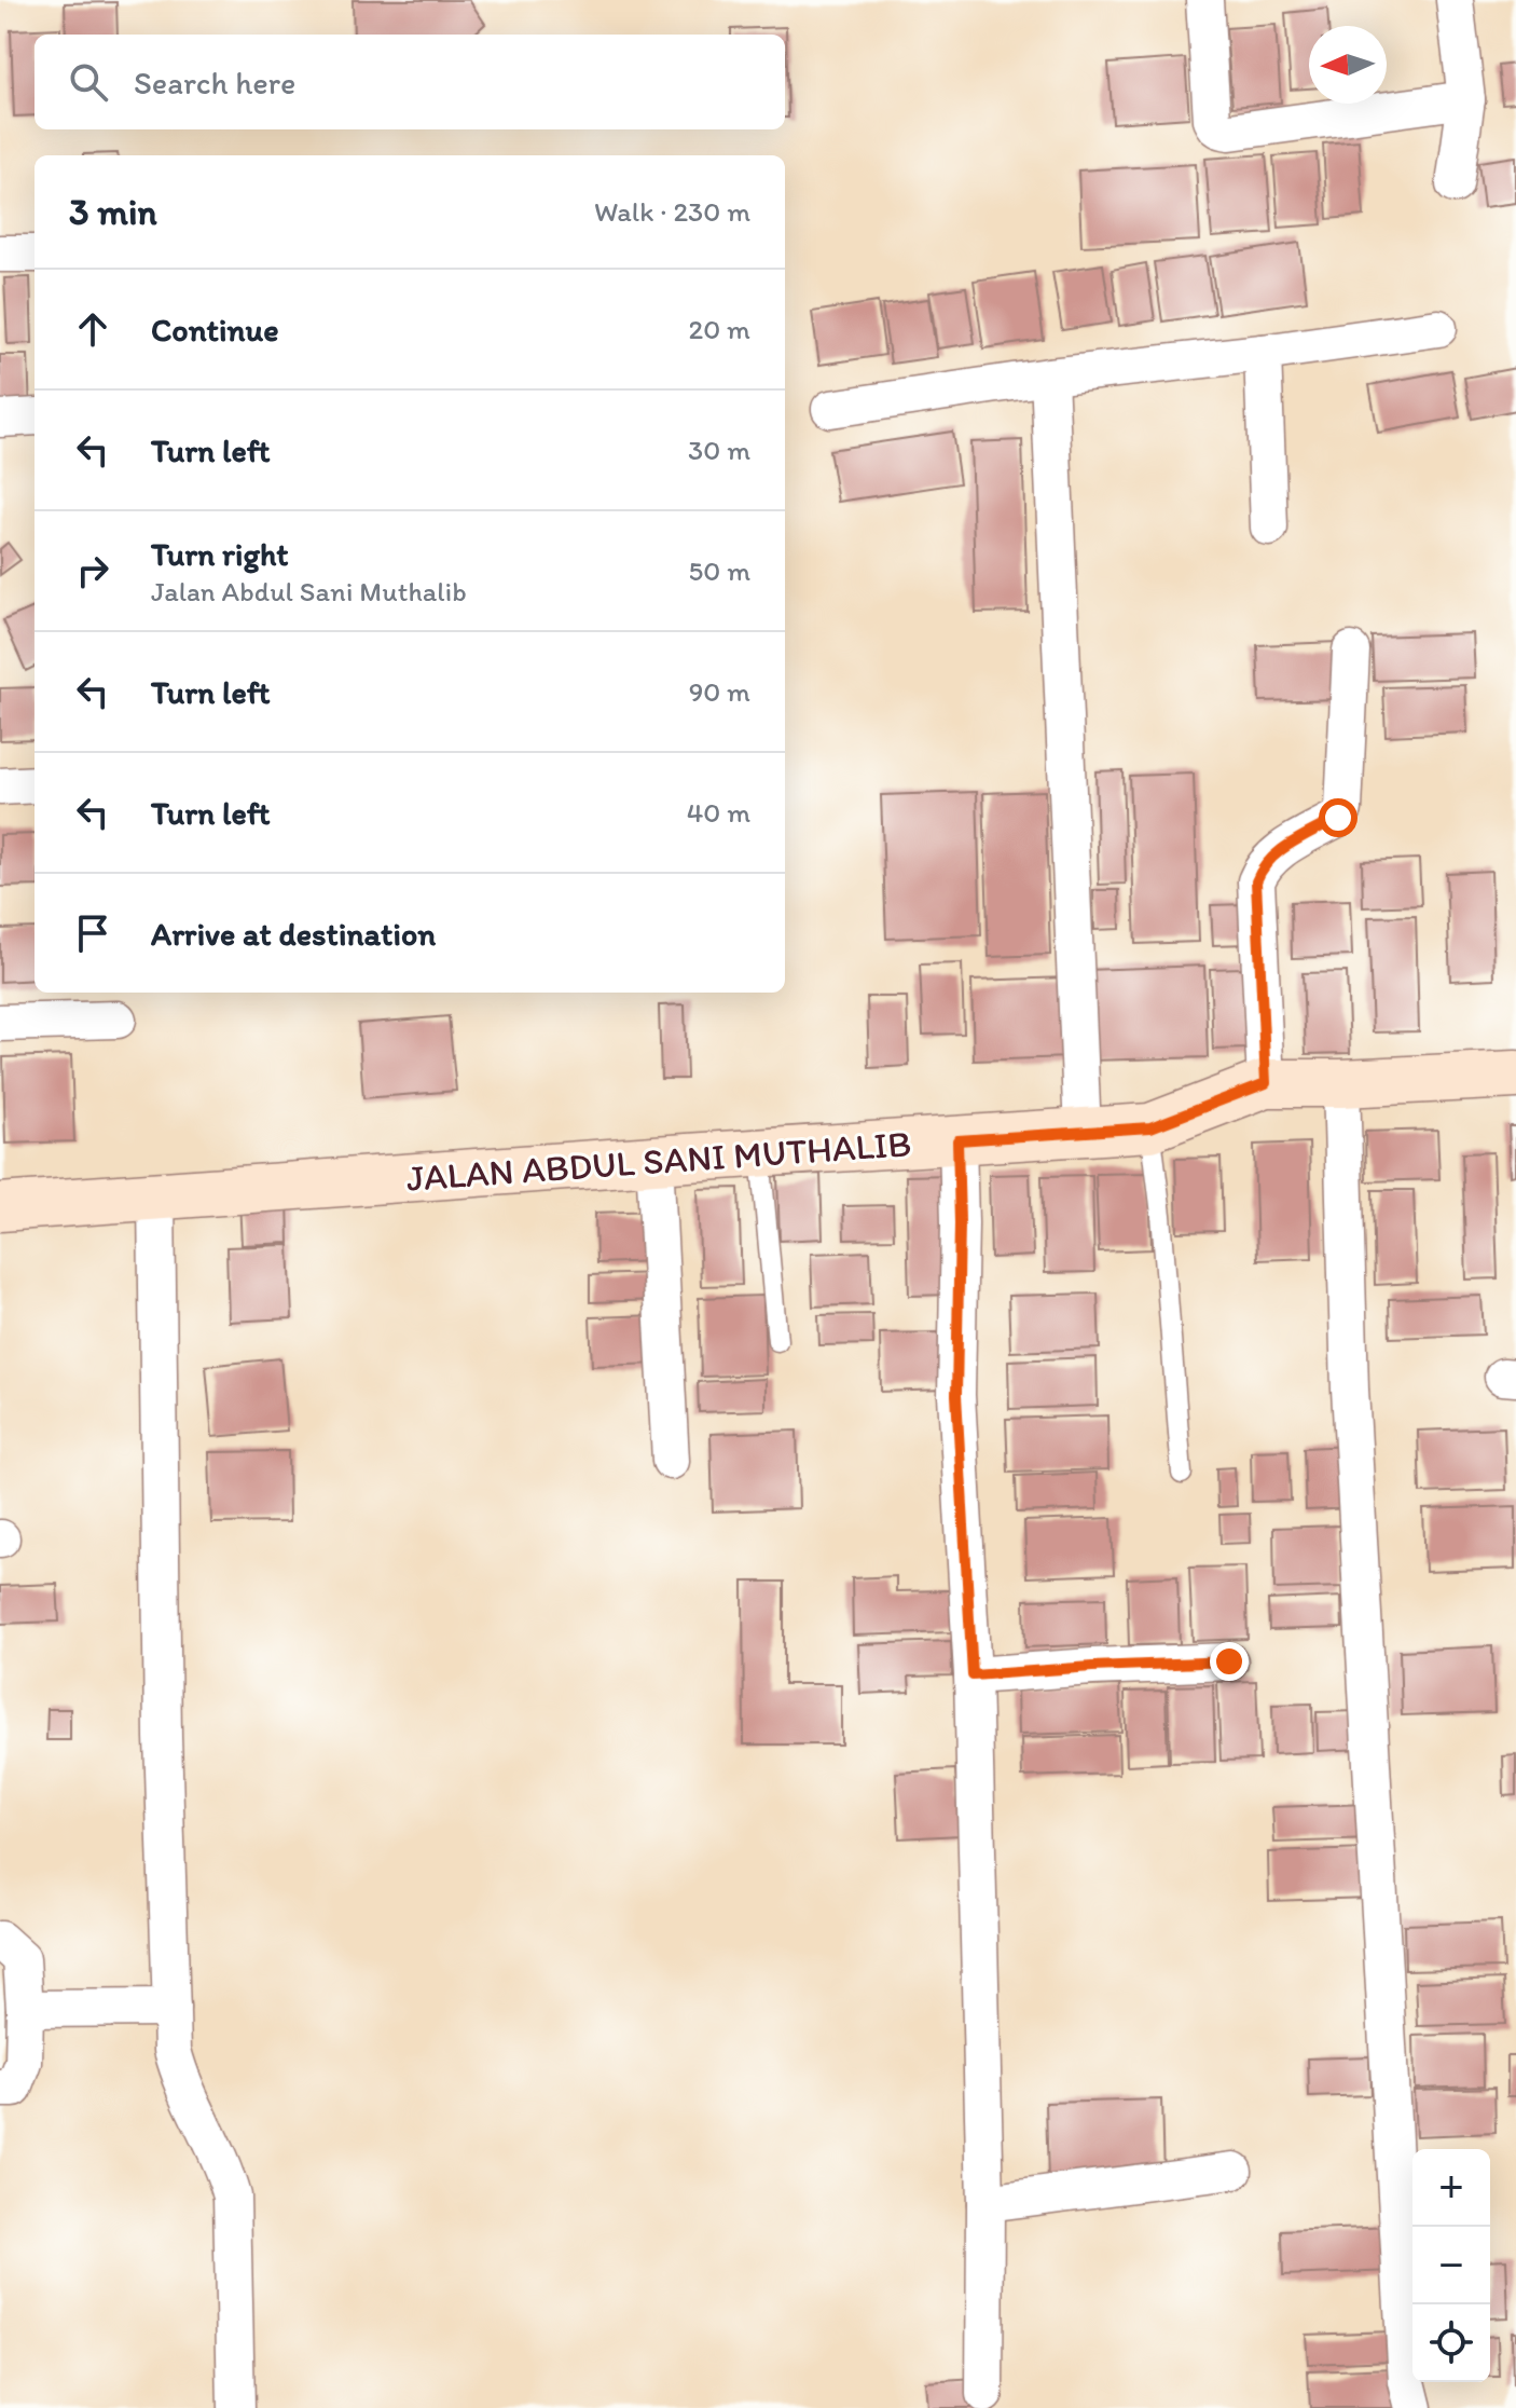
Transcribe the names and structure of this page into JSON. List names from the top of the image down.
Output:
{
  "streets": {
    "street": ["JALAN ABDUL SANI MUTHALIB"]
  },
  "north": "left",
  "page": {
    "search": "Search here",
    "heading": ["3 min", "Walk · 230 m"],
    "list": [
      ["Continue", "20 m"],
      ["Turn left", "30 m"],
      ["Turn right", "Jalan Abdul Sani Muthalib", "50 m"],
      ["Turn left", "90 m"],
      ["Turn left", "40 m"],
      "Arrive at destination"
    ],
    "map_buttons": ["+", "−"]
  }
}
